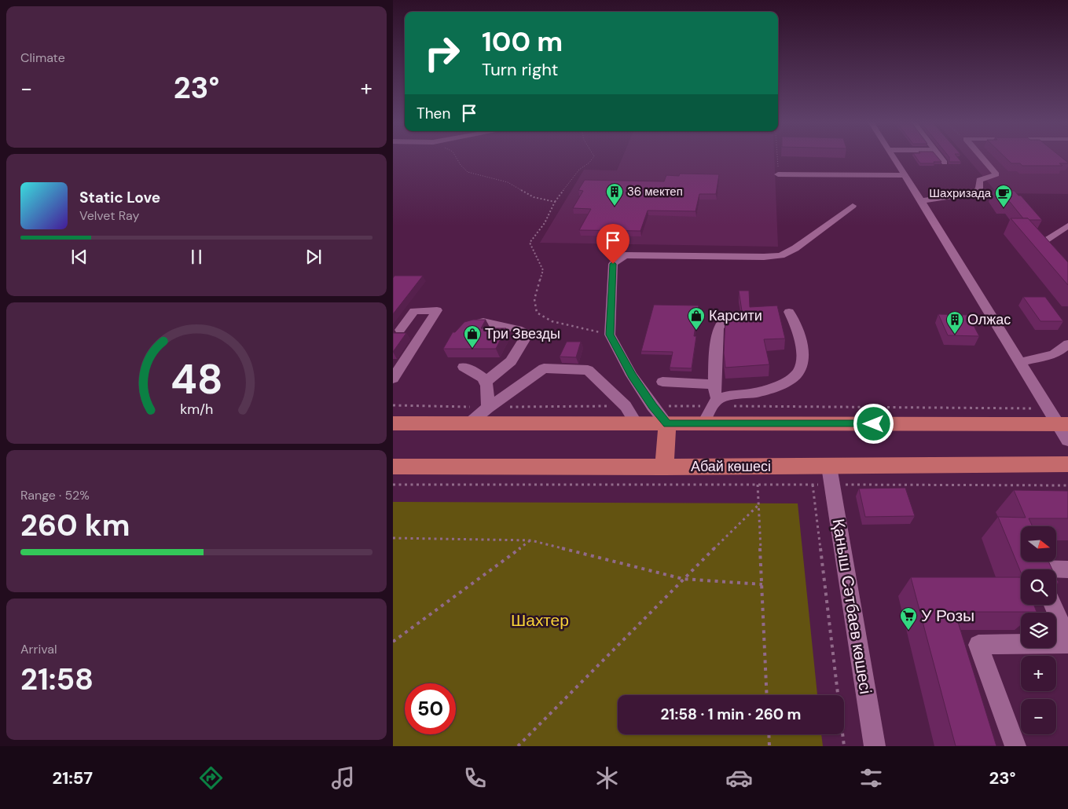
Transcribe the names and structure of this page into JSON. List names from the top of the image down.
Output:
{
  "streets": {
    "main road": ["Абай көшесі"],
    "street": ["Қаныш Сәтбаев көшесі"]
  },
  "crossings": [
    ["Абай көшесі", "Қаныш Сәтбаев көшесі"]
  ],
  "parks": ["Шахтер"],
  "places": {
    "building": ["36 мектеп", "Олжас"],
    "cafe": ["Шахризада"],
    "shop": ["Карсити", "Три Звезды"],
    "supermarket": ["У Розы"]
  },
  "north": "right",
  "page": {
    "tile": [
      "Climate",
      ["Range · 52%", "260 km"],
      ["Arrival", "21:58"]
    ],
    "turn": ["100 m", "Turn right"],
    "heat": ["−", "23°", "+"],
    "then": "Then",
    "song": ["Static Love", "Velvet Ray"],
    "map_buttons": ["+", "−"],
    "limit": "50",
    "trip": "21:58 · 1 min · 260 m",
    "tabs": ["21:57", "23°"],
    "gauge": ["48", "km/h"]
  }
}
